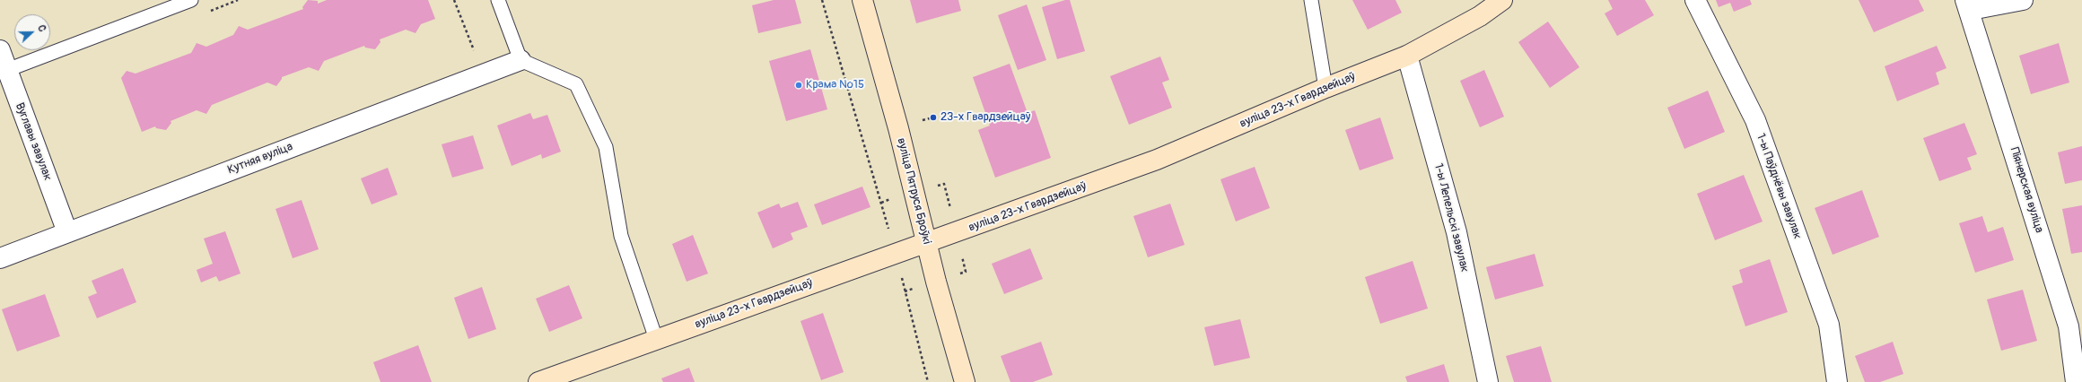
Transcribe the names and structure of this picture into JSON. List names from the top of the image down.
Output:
{
  "streets": {
    "street": [
      "вуліца 23-х Гвардзейцаў",
      "Вуглавы завулак",
      "Кутняя вуліца",
      "1-ы Паўднёвы завулак",
      "Піянерская вуліца",
      "вуліца Пятруся Броўкі",
      "1-ы Лепельскі завулак"
    ]
  },
  "crossings": [
    ["вуліца 23-х Гвардзейцаў", "вуліца Пятруся Броўкі"],
    ["вуліца 23-х Гвардзейцаў", "1-ы Лепельскі завулак"],
    ["Вуглавы завулак", "Кутняя вуліца"]
  ],
  "places": ["Крама №15", "23-х Гвардзейцаў"],
  "north": "right"
}
